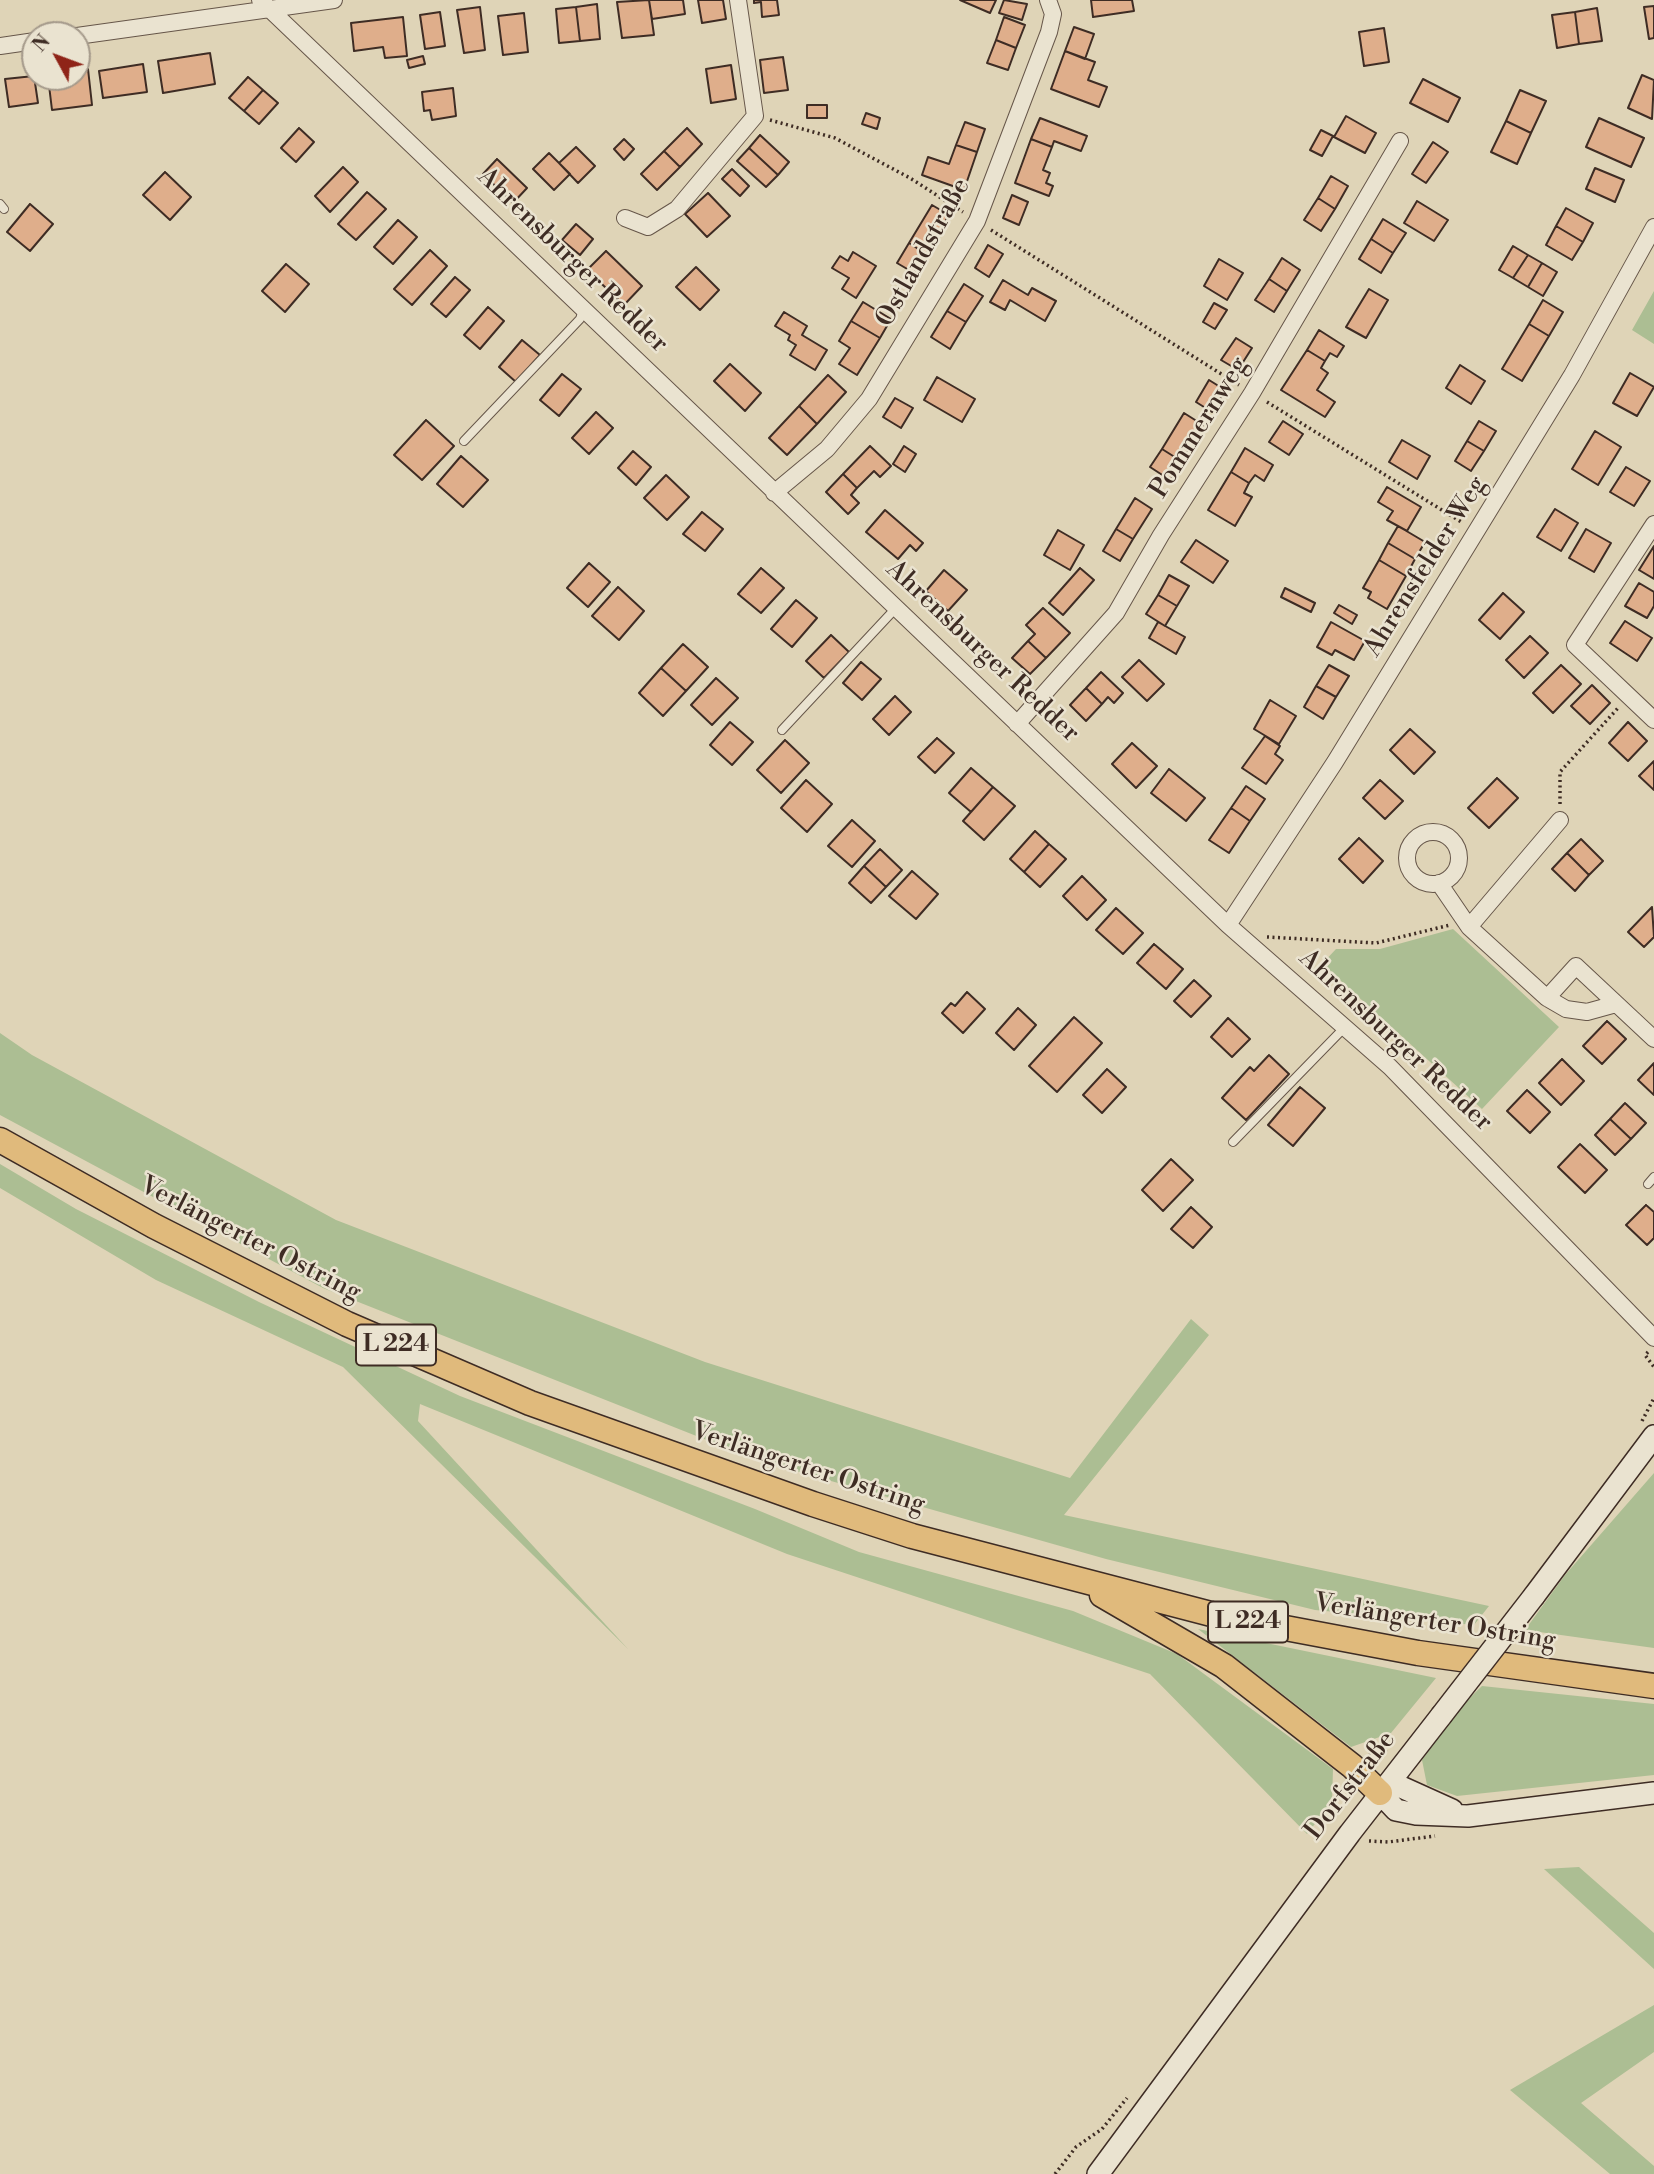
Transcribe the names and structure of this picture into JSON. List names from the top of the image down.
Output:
{
  "streets": {
    "main road": ["Verlängerter Ostring", "L 224"],
    "street": [
      "Ostlandstraße",
      "Ahrensburger Redder",
      "Pommernweg",
      "Ahrensfelder Weg",
      "Dorfstraße"
    ]
  },
  "crossings": [
    ["Ostlandstraße", "Ahrensburger Redder"],
    ["Ahrensburger Redder", "Pommernweg"],
    ["Ahrensburger Redder", "Ahrensfelder Weg"]
  ],
  "north": "top left"
}
